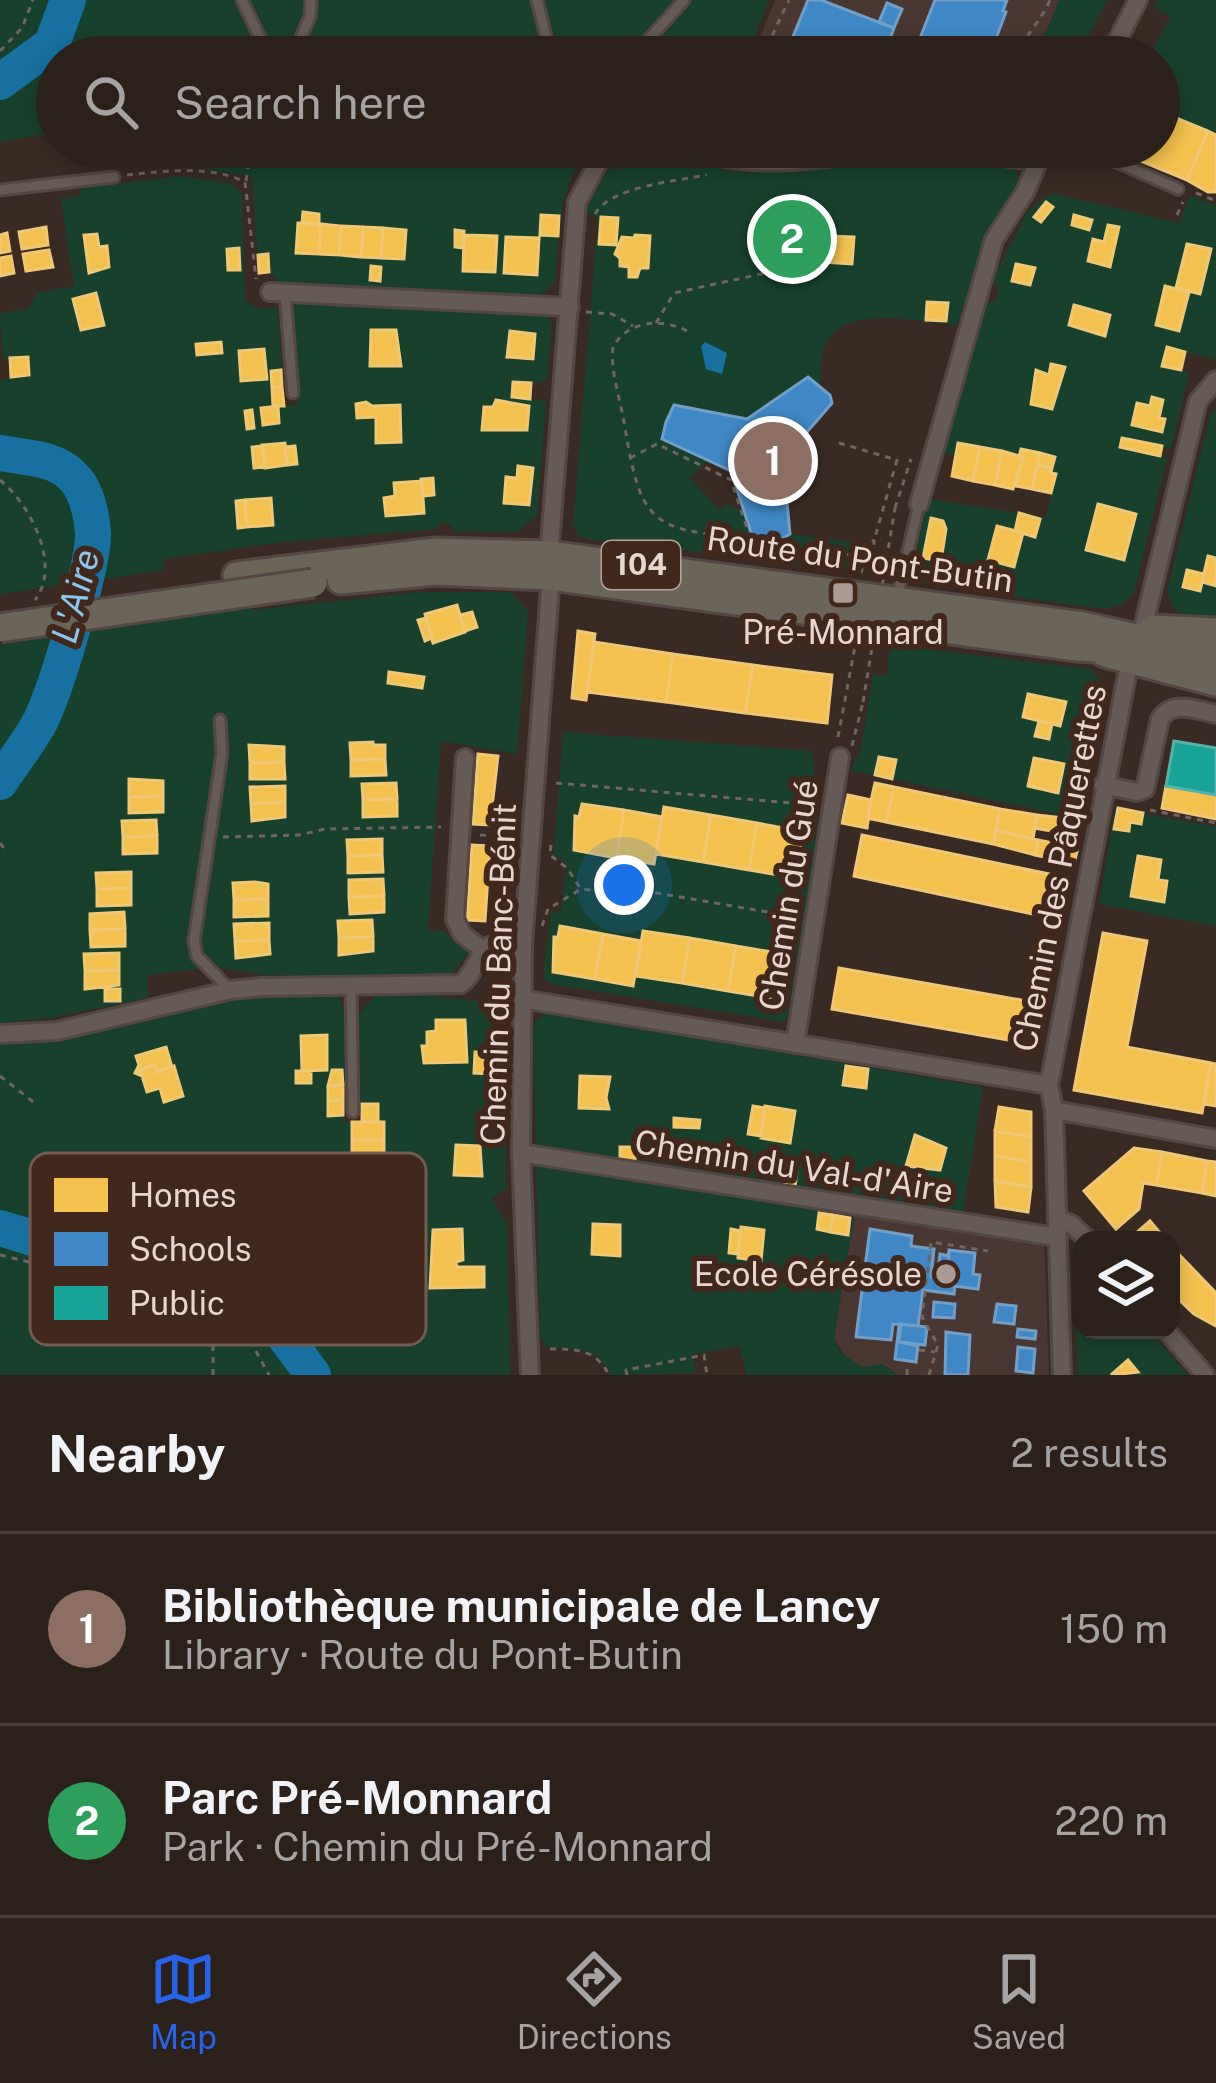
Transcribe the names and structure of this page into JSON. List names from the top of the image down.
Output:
{
  "streets": {
    "main road": ["Route du Pont-Butin", "104"],
    "street": [
      "Chemin des Pâquerettes",
      "Chemin du Gué",
      "Chemin du Banc-Bénit",
      "Chemin du Val-d'Aire"
    ]
  },
  "crossings": [
    ["Route du Pont-Butin", "Chemin du Banc-Bénit"],
    ["Chemin des Pâquerettes", "Chemin du Gué"],
    ["Chemin des Pâquerettes", "Chemin du Val-d'Aire"],
    ["Chemin du Gué", "Chemin du Banc-Bénit"],
    ["Chemin du Banc-Bénit", "Chemin du Val-d'Aire"]
  ],
  "water": ["L'Aire"],
  "places": {
    "transit": ["Pré-Monnard"],
    "other": ["Ecole Cérésole"]
  },
  "legend": ["Homes", "Schools", "Public"],
  "page": {
    "search": "Search here",
    "pins": ["2", "1"],
    "heading": ["Nearby", "2 results"],
    "list": [
      {
        "mark": "1",
        "name": "Bibliothèque municipale de Lancy",
        "note": "Library · Route du Pont-Butin",
        "value": "150 m"
      },
      {
        "mark": "2",
        "name": "Parc Pré-Monnard",
        "note": "Park · Chemin du Pré-Monnard",
        "value": "220 m"
      }
    ],
    "nav": ["Map", "Directions", "Saved"]
  }
}
